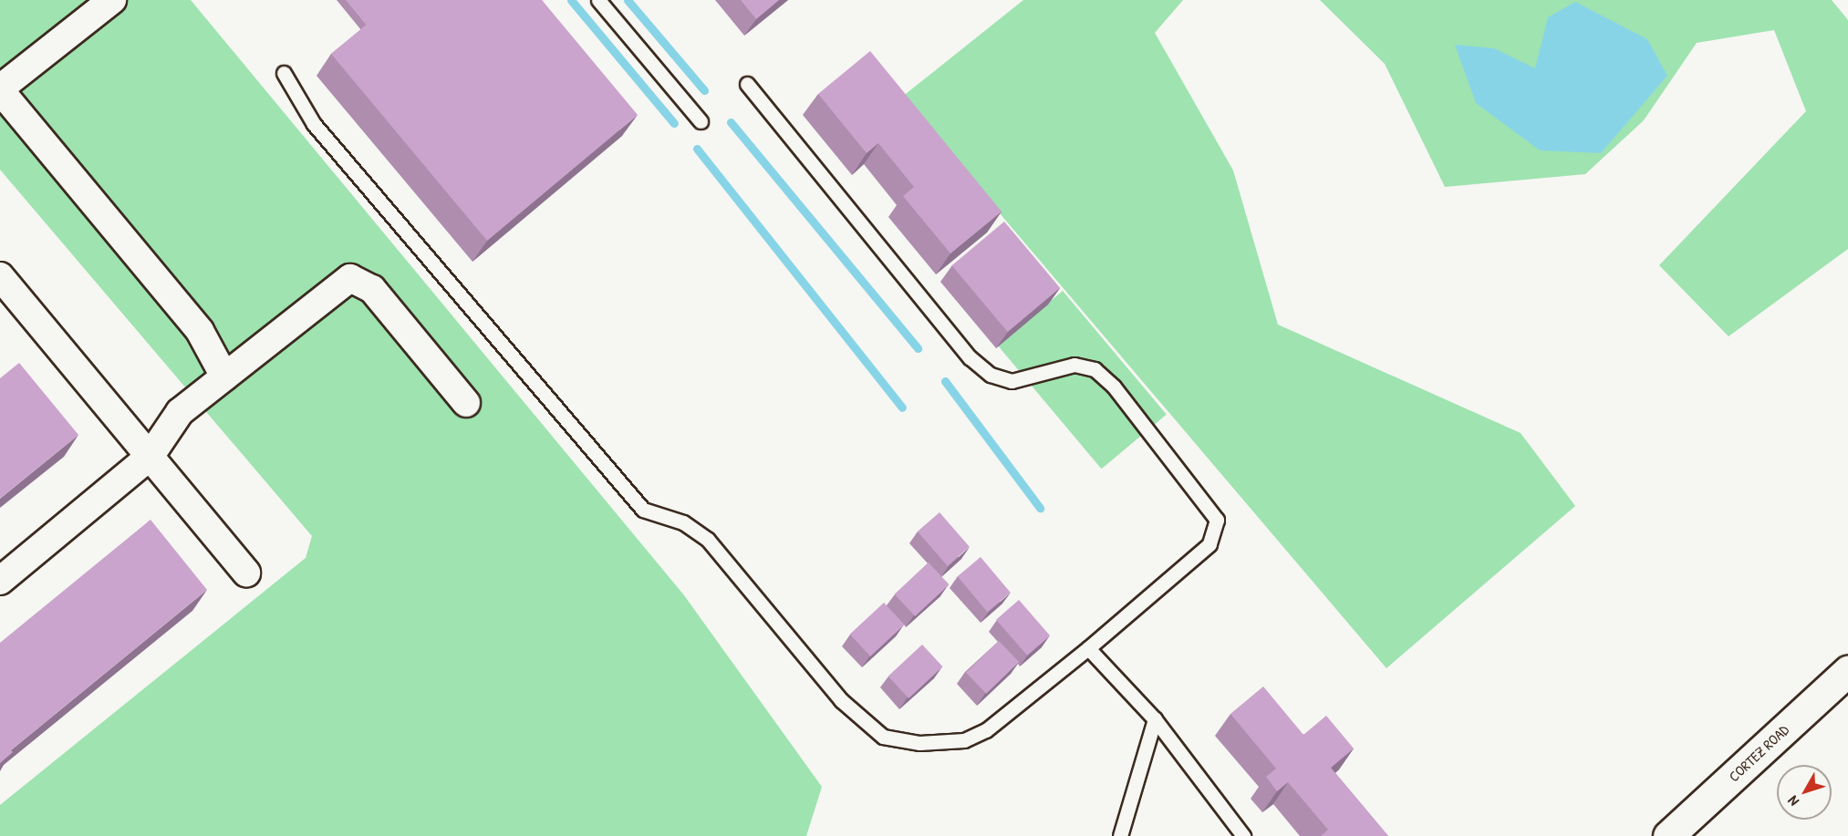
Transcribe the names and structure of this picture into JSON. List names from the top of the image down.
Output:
{
  "streets": {
    "street": ["CORTEZ ROAD"]
  },
  "north": "bottom left"
}
